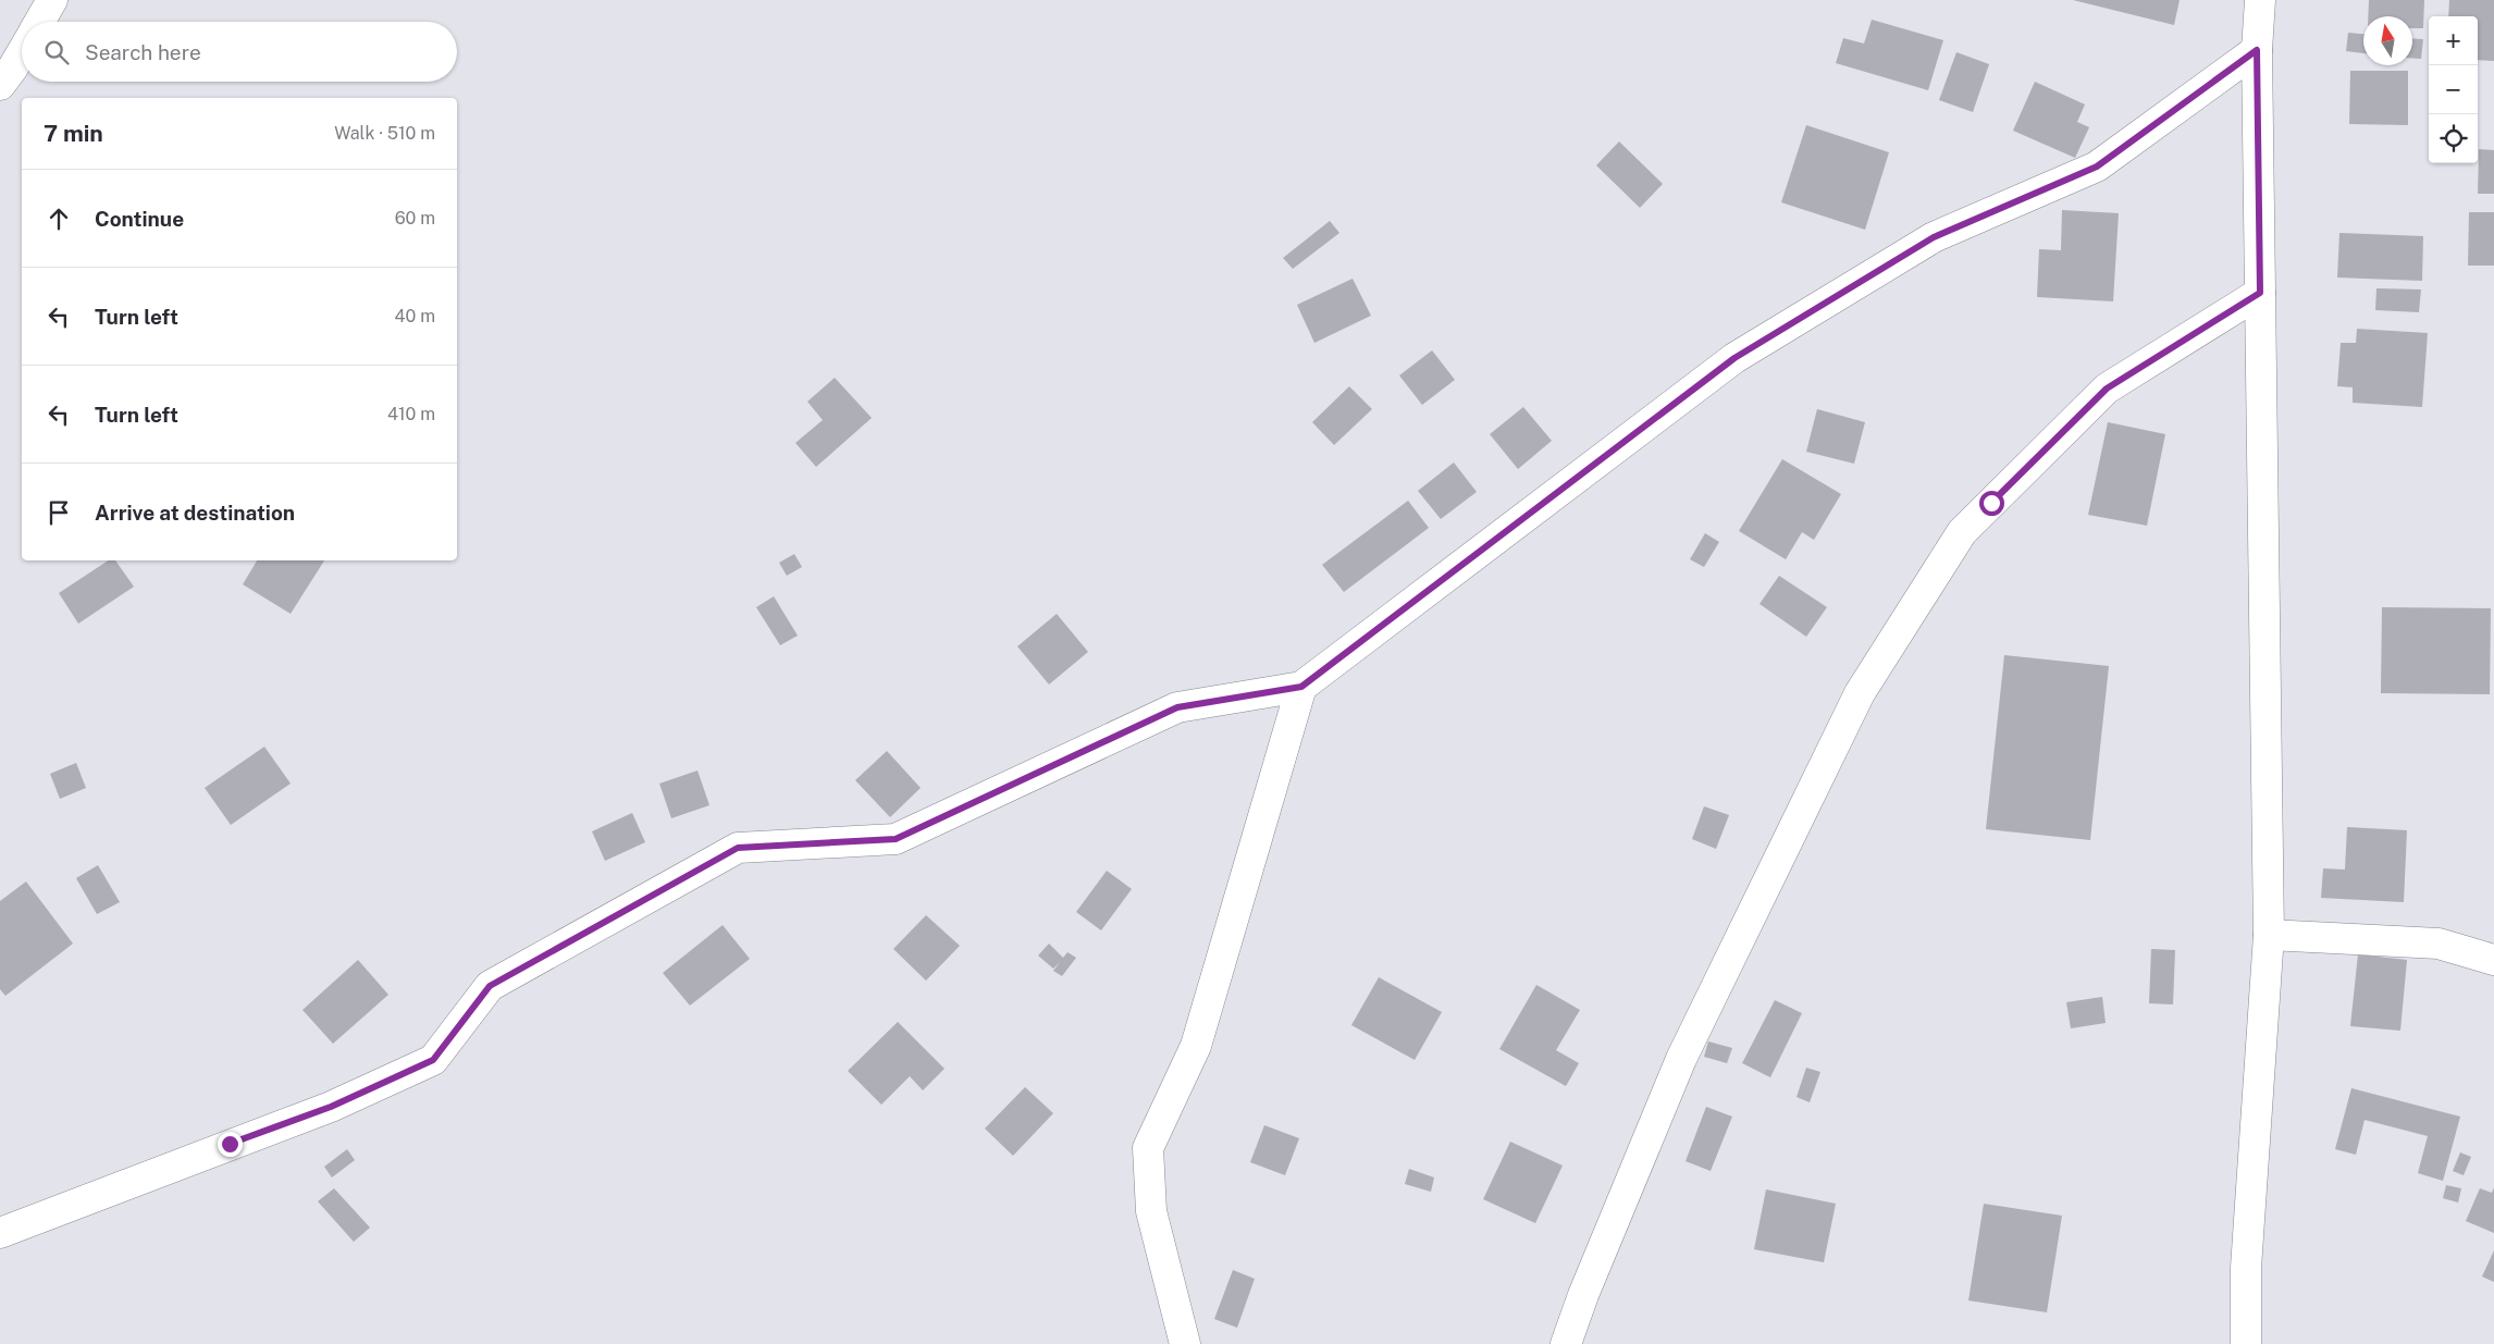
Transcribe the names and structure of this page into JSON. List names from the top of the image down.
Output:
{
  "north": "top",
  "page": {
    "map_buttons": ["+", "−"],
    "search": "Search here",
    "heading": ["7 min", "Walk · 510 m"],
    "list": [
      ["Continue", "60 m"],
      ["Turn left", "40 m"],
      ["Turn left", "410 m"],
      "Arrive at destination"
    ]
  }
}
